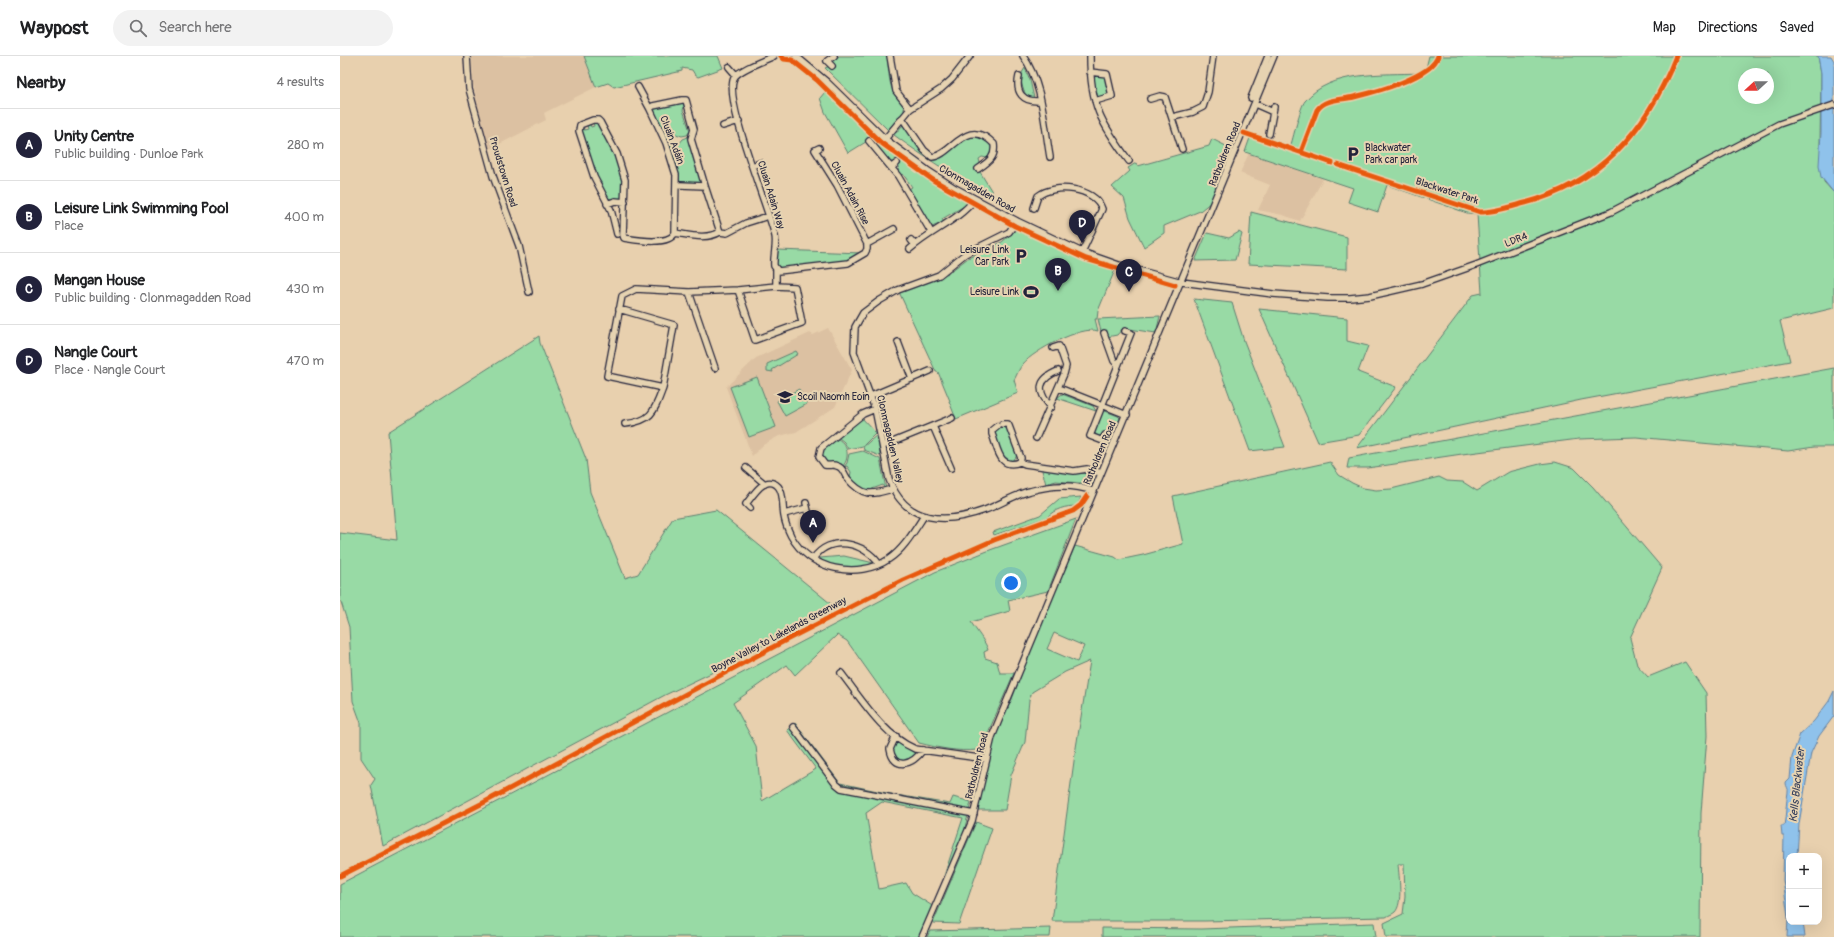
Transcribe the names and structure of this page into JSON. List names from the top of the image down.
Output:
{
  "streets": {
    "street": [
      "Cluain Adáin",
      "Ratholdren Road",
      "Proudstown Road",
      "Clonmagadden Road",
      "Cluain Adain Rise",
      "Cluain Adain Way",
      "LDR4",
      "Clonmagadden Valley"
    ],
    "cycle path": ["Blackwater Park", "Boyne Valley to Lakelands Greenway"]
  },
  "crossings": [
    ["Ratholdren Road", "Clonmagadden Road"],
    ["Ratholdren Road", "LDR4"],
    ["Ratholdren Road", "Clonmagadden Valley"],
    ["Clonmagadden Road", "LDR4"],
    ["Clonmagadden Road", "Clonmagadden Valley"]
  ],
  "water": ["Kells Blackwater"],
  "places": {
    "parking": ["Blackwater Park car park", "Leisure Link Car Park"],
    "sports": ["Leisure Link"],
    "school or university": ["Scoil Naomh Eoin"]
  },
  "north": "left",
  "page": {
    "header": "Waypost",
    "search": "Search here",
    "nav": ["Map", "Directions", "Saved"],
    "heading": ["Nearby", "4 results"],
    "list": [
      {
        "mark": "A",
        "name": "Unity Centre",
        "note": "Public building · Dunloe Park",
        "value": "280 m"
      },
      {
        "mark": "B",
        "name": "Leisure Link Swimming Pool",
        "note": "Place",
        "value": "400 m"
      },
      {
        "mark": "C",
        "name": "Mangan House",
        "note": "Public building · Clonmagadden Road",
        "value": "430 m"
      },
      {
        "mark": "D",
        "name": "Nangle Court",
        "note": "Place · Nangle Court",
        "value": "470 m"
      }
    ],
    "pins": [
      "D",
      "B",
      "C",
      "A"
    ],
    "map_buttons": ["+", "−"]
  }
}
